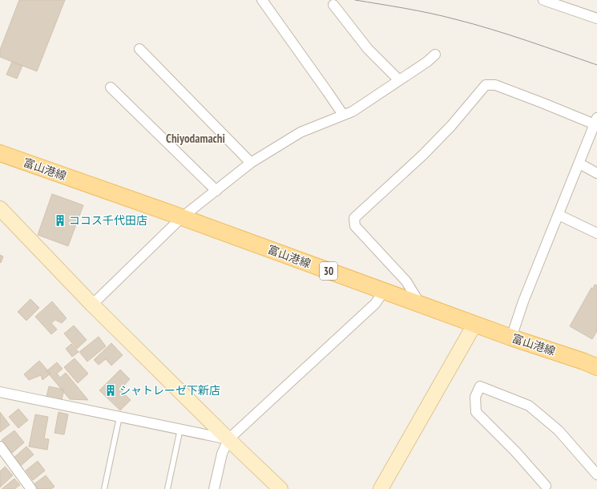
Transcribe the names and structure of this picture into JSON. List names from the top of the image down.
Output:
{
  "streets": {
    "main road": ["富山港線", "30"]
  },
  "districts": ["Chiyodamachi"],
  "places": {
    "building": ["ココス千代田店", "シャトレーゼ下新店"]
  }
}
